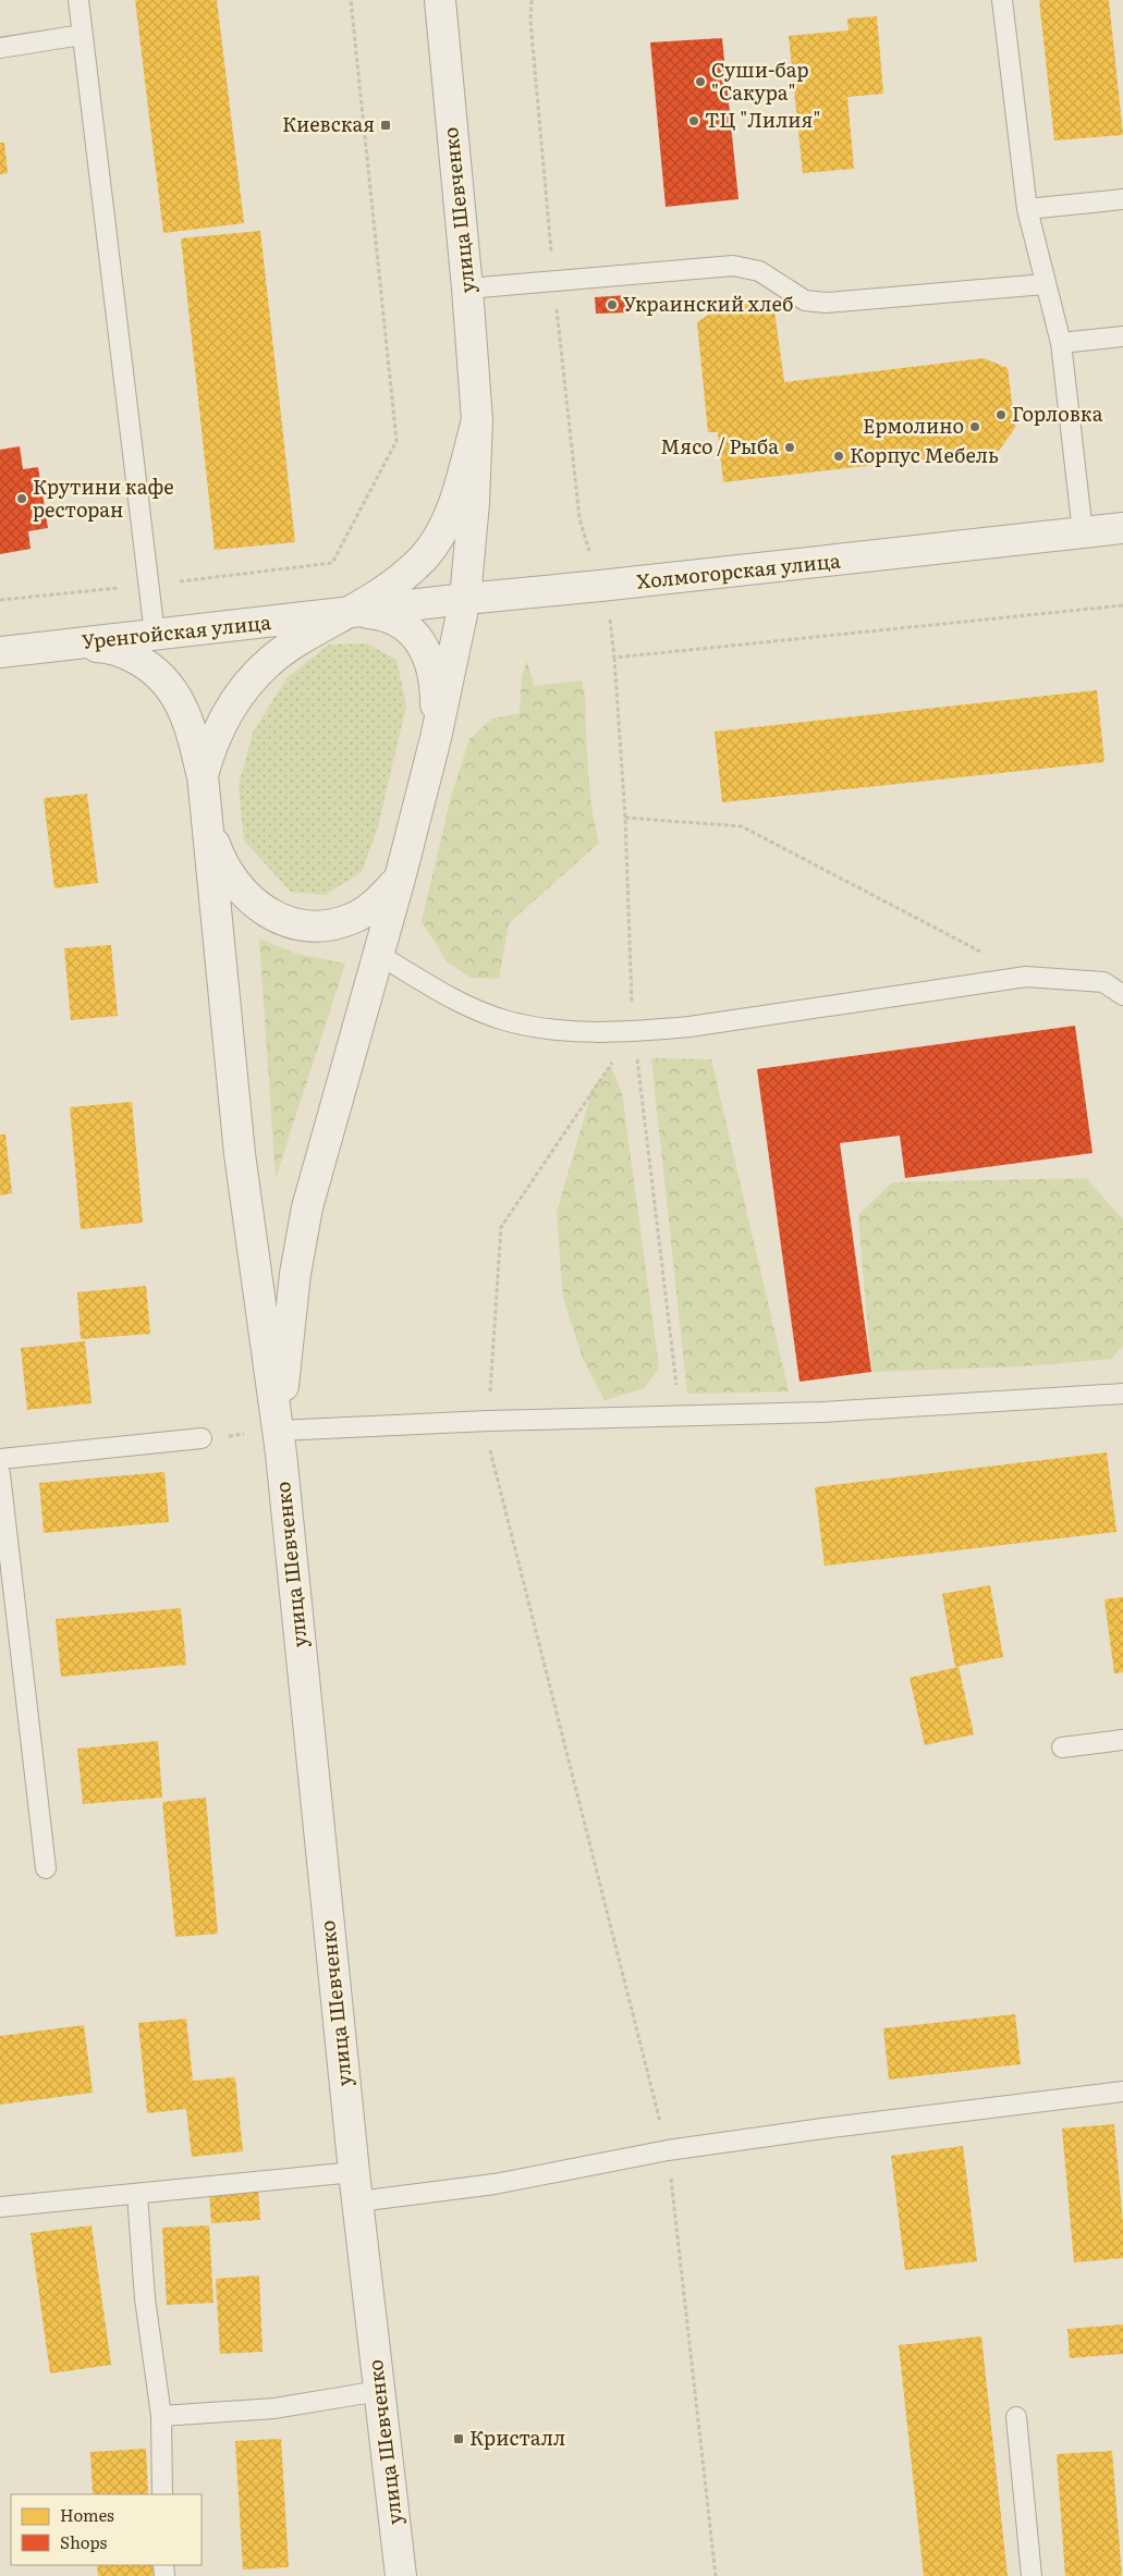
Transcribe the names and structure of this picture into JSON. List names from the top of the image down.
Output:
{
  "streets": {
    "street": ["улица Шевченко", "Холмогорская улица", "Уренгойская улица"]
  },
  "crossings": [
    ["Холмогорская улица", "Уренгойская улица"]
  ],
  "places": {
    "other": [
      "Суши-бар \"Сакура\"",
      "ТЦ \"Лилия\"",
      "Украинский хлеб",
      "Горловка",
      "Ермолино",
      "Мясо / Рыба",
      "Корпус Мебель",
      "Крутини кафе ресторан"
    ],
    "transit": ["Киевская", "Кристалл"]
  },
  "legend": ["Homes", "Shops"]
}
